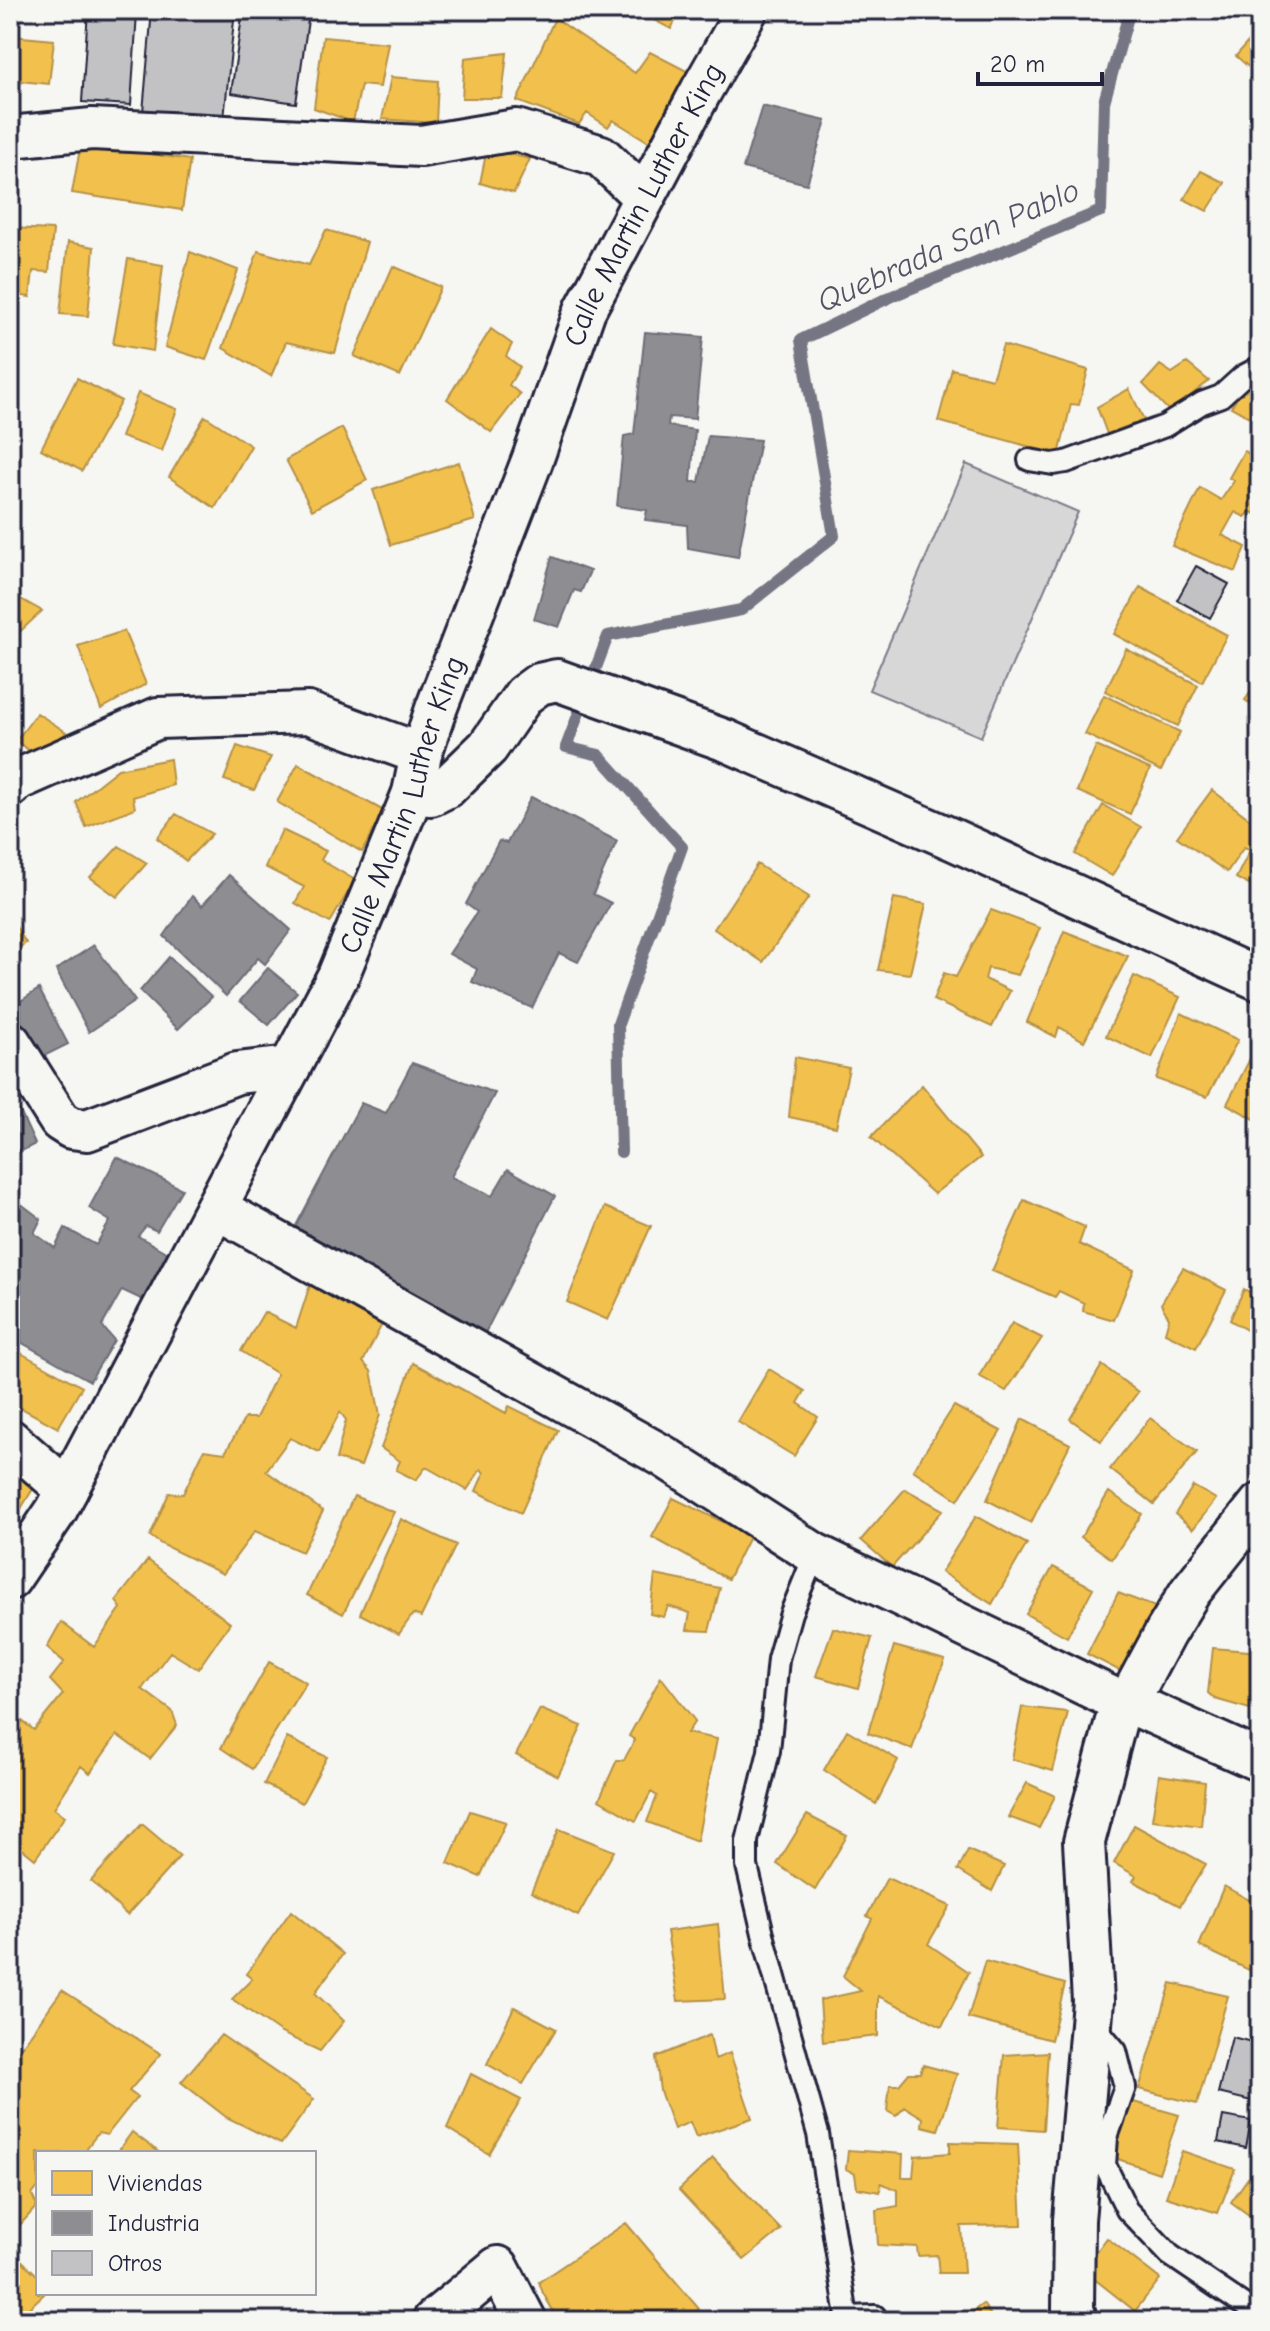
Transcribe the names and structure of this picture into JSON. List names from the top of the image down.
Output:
{
  "streets": {
    "street": ["Calle Martin Luther King"]
  },
  "water": ["Quebrada San Pablo"],
  "legend": ["Viviendas", "Industria", "Otros"],
  "scale_bar": "20 m"
}
